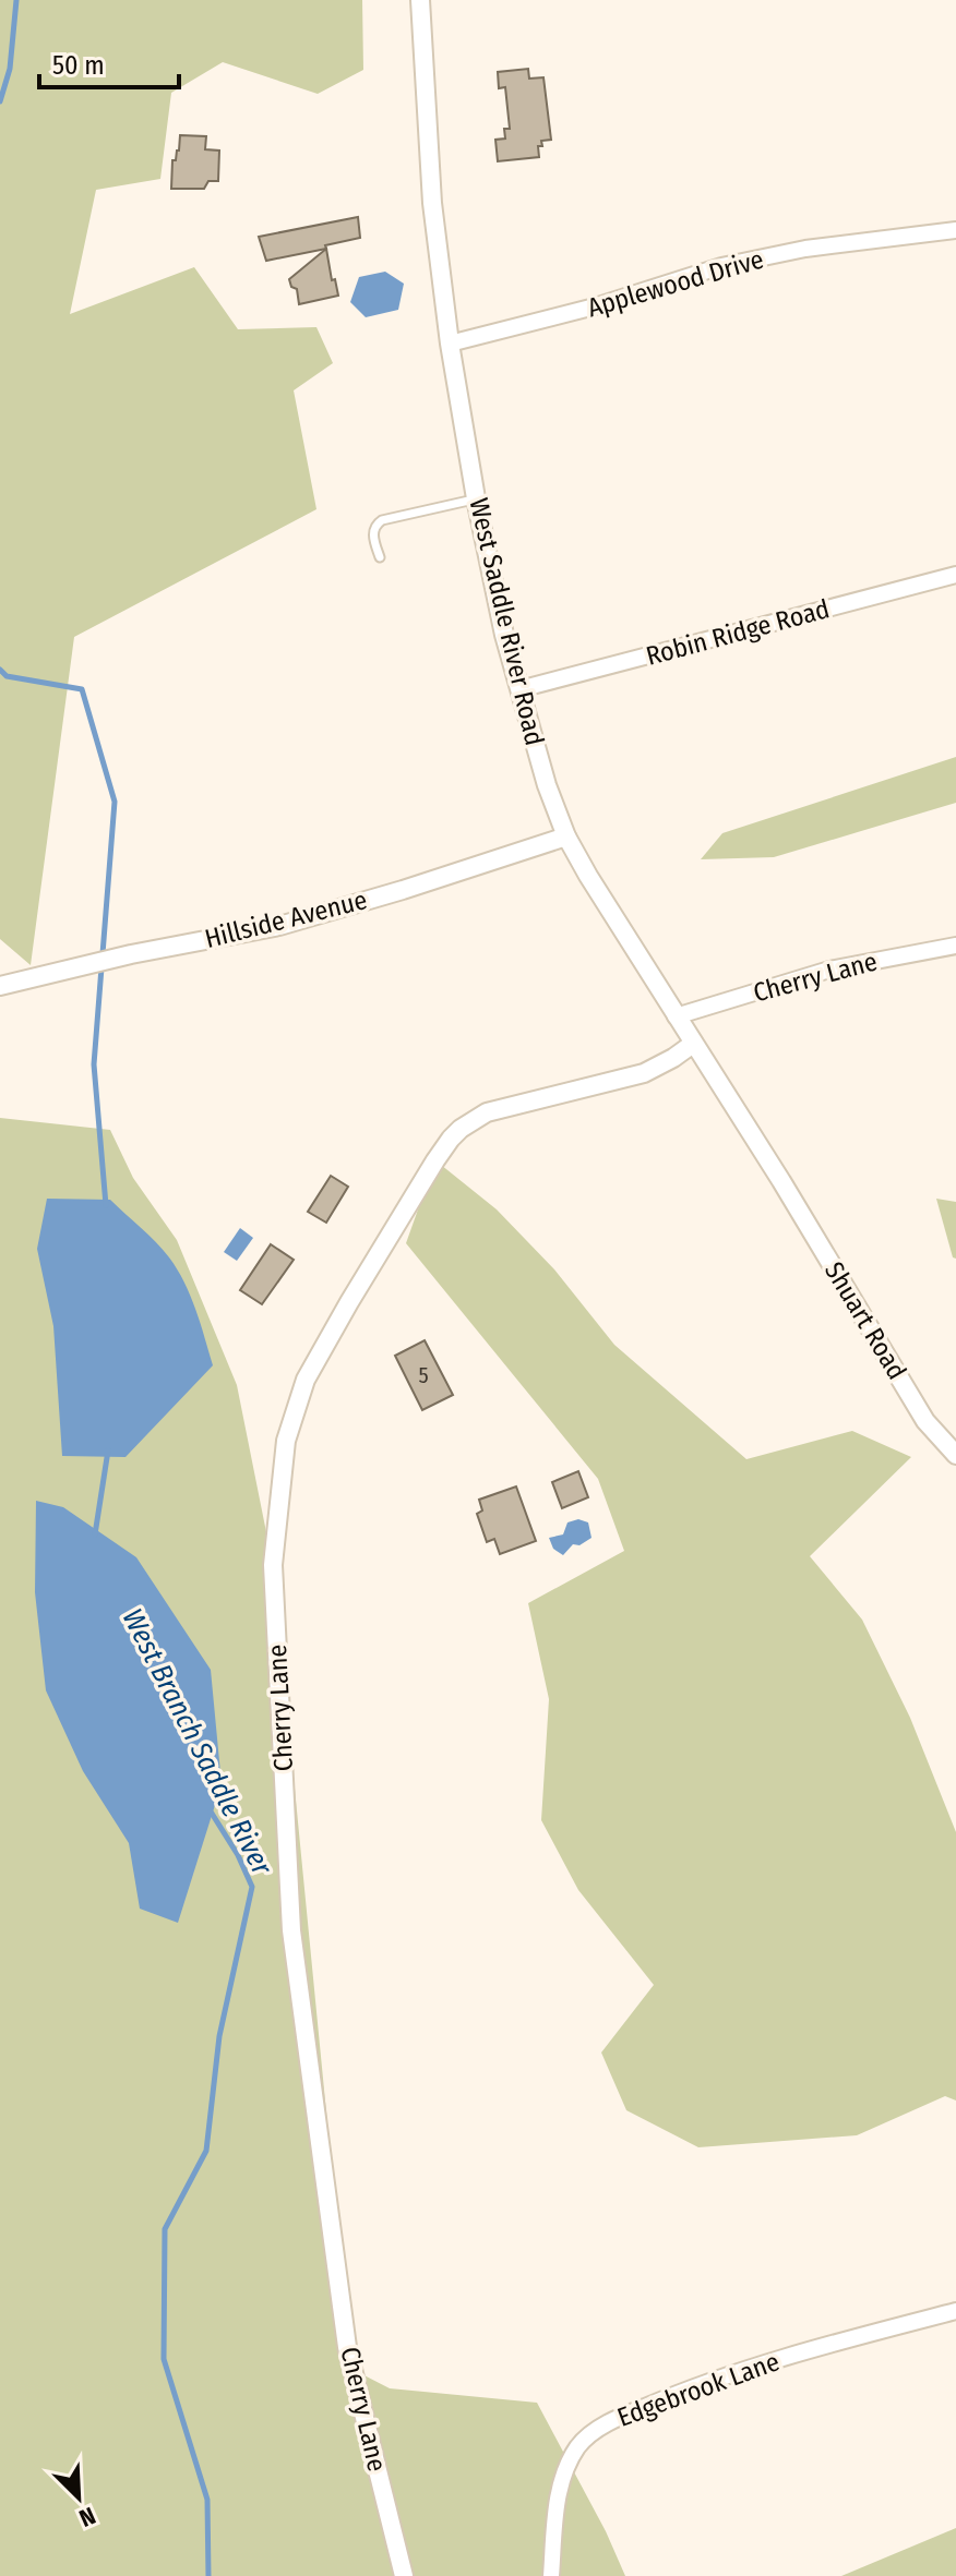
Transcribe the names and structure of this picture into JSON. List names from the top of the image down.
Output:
{
  "streets": {
    "street": [
      "Applewood Drive",
      "West Saddle River Road",
      "Robin Ridge Road",
      "Hillside Avenue",
      "Cherry Lane",
      "Shuart Road",
      "Edgebrook Lane"
    ]
  },
  "crossings": [
    ["Applewood Drive", "West Saddle River Road"],
    ["West Saddle River Road", "Robin Ridge Road"],
    ["West Saddle River Road", "Hillside Avenue"],
    ["West Saddle River Road", "Cherry Lane"],
    ["West Saddle River Road", "Shuart Road"]
  ],
  "water": ["West Branch Saddle River"],
  "house_numbers": ["5"],
  "scale_bar": "50 m",
  "north": "bottom right"
}
